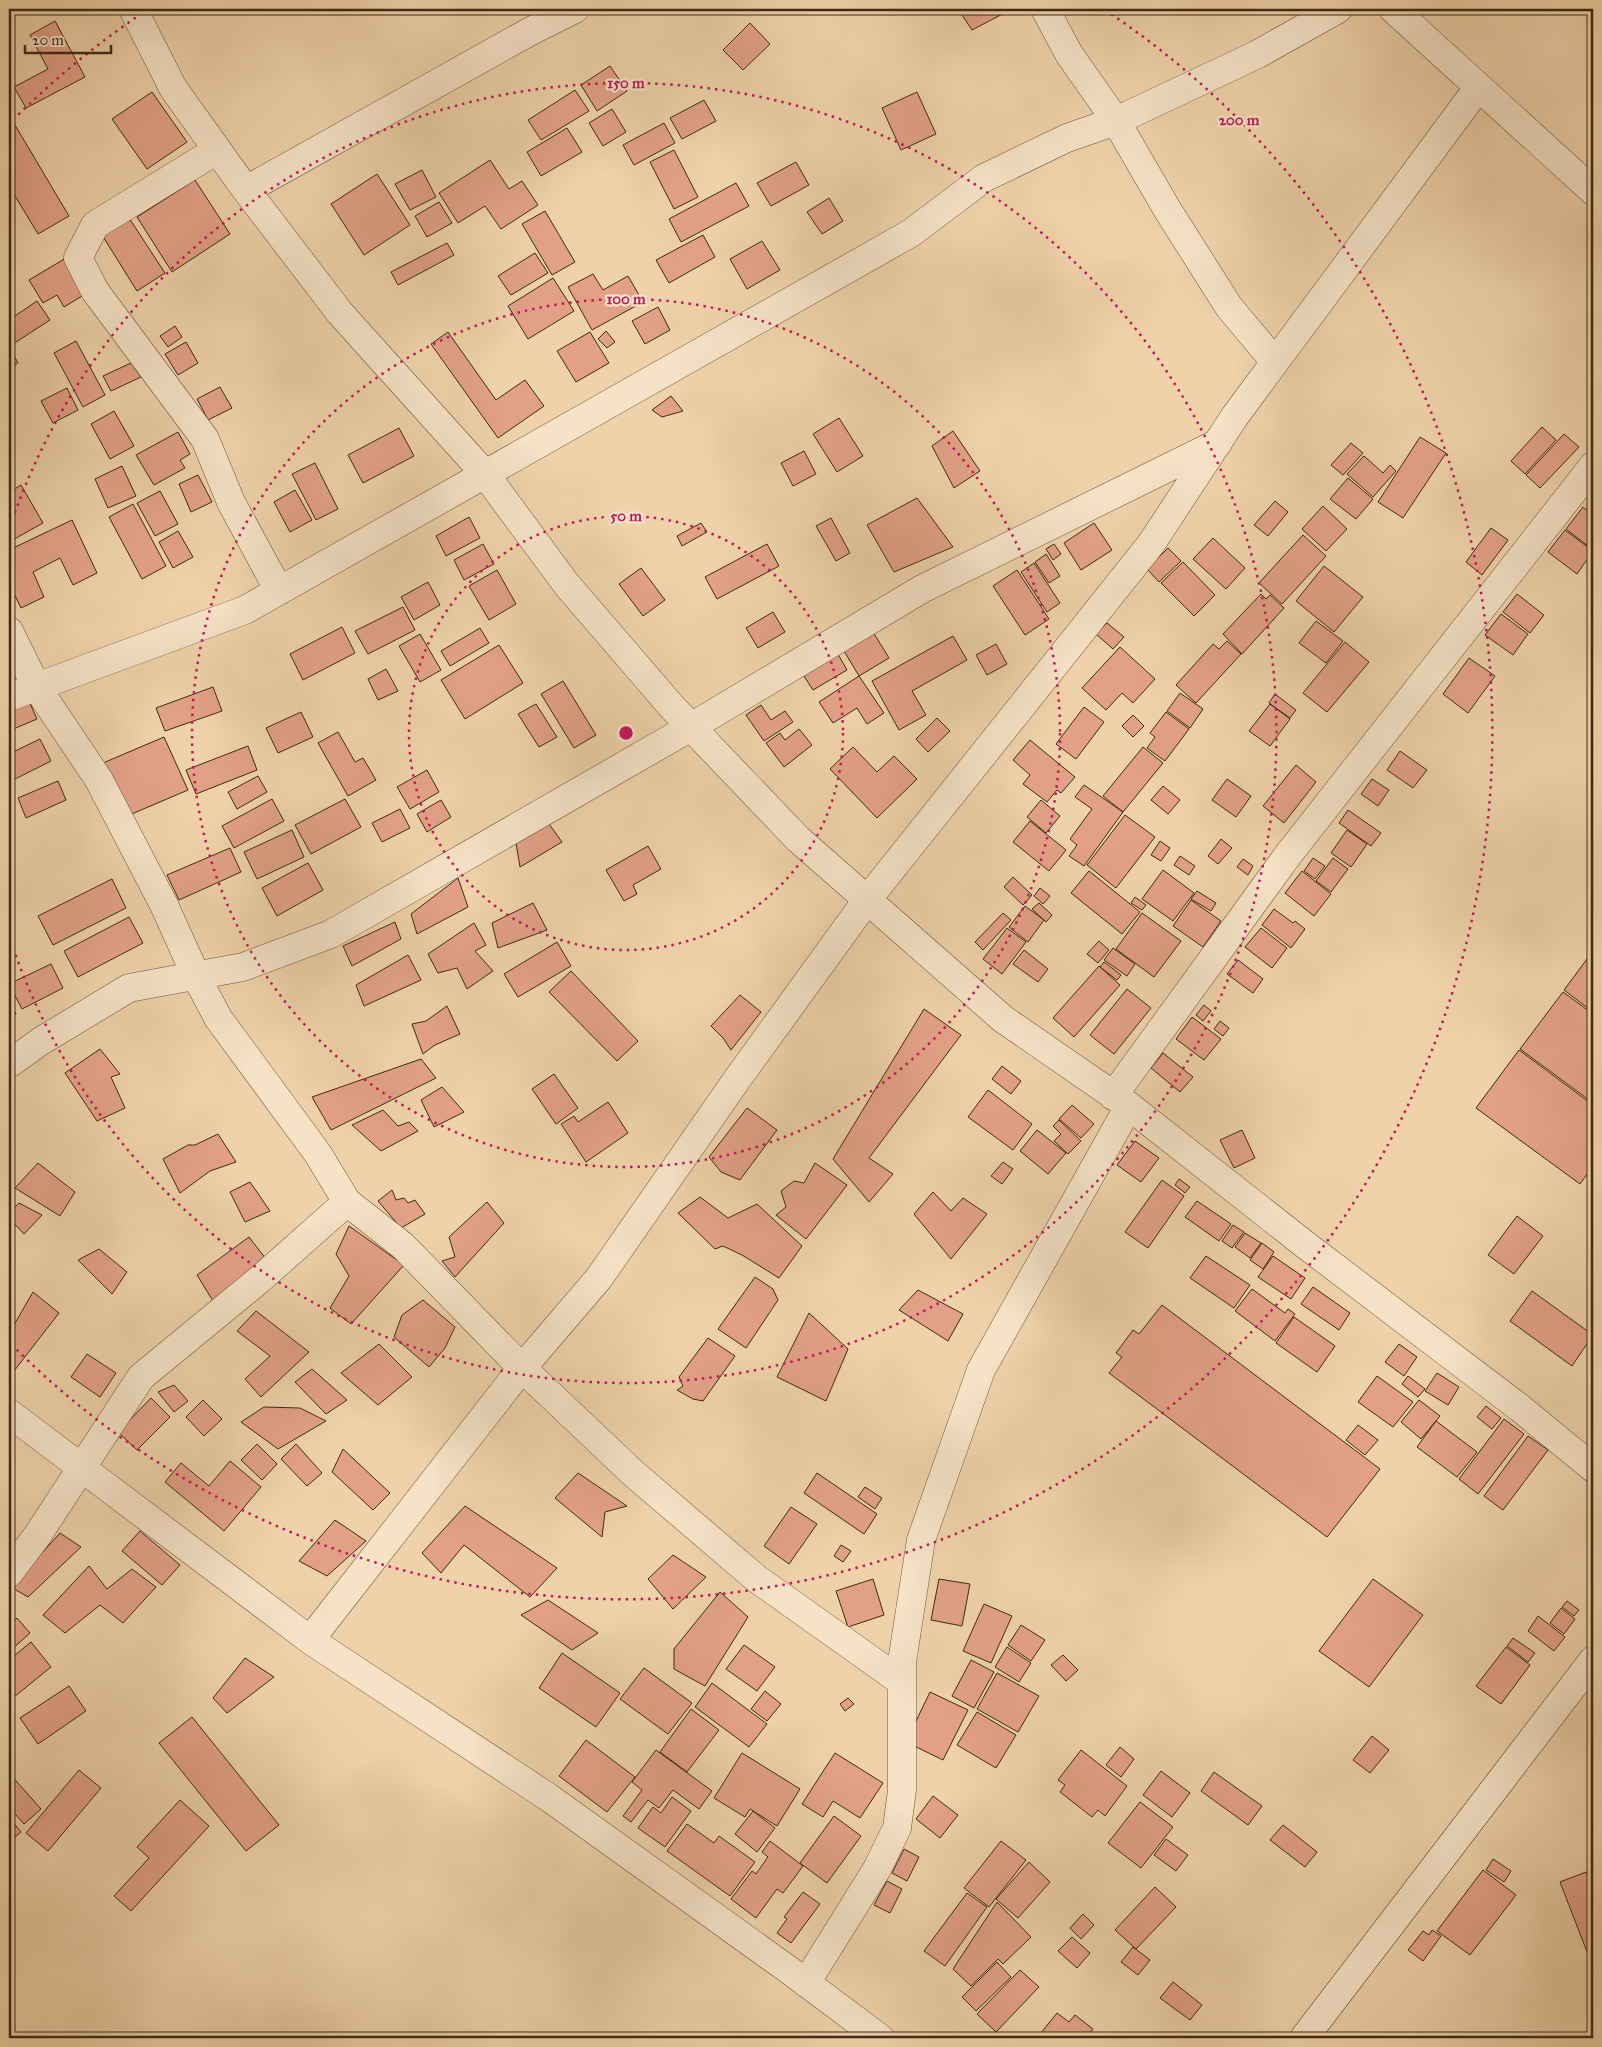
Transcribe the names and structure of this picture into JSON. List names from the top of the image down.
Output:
{
  "scale_bar": "20 m",
  "rings": [
    "150 m",
    "200 m",
    "100 m",
    "50 m"
  ]
}
